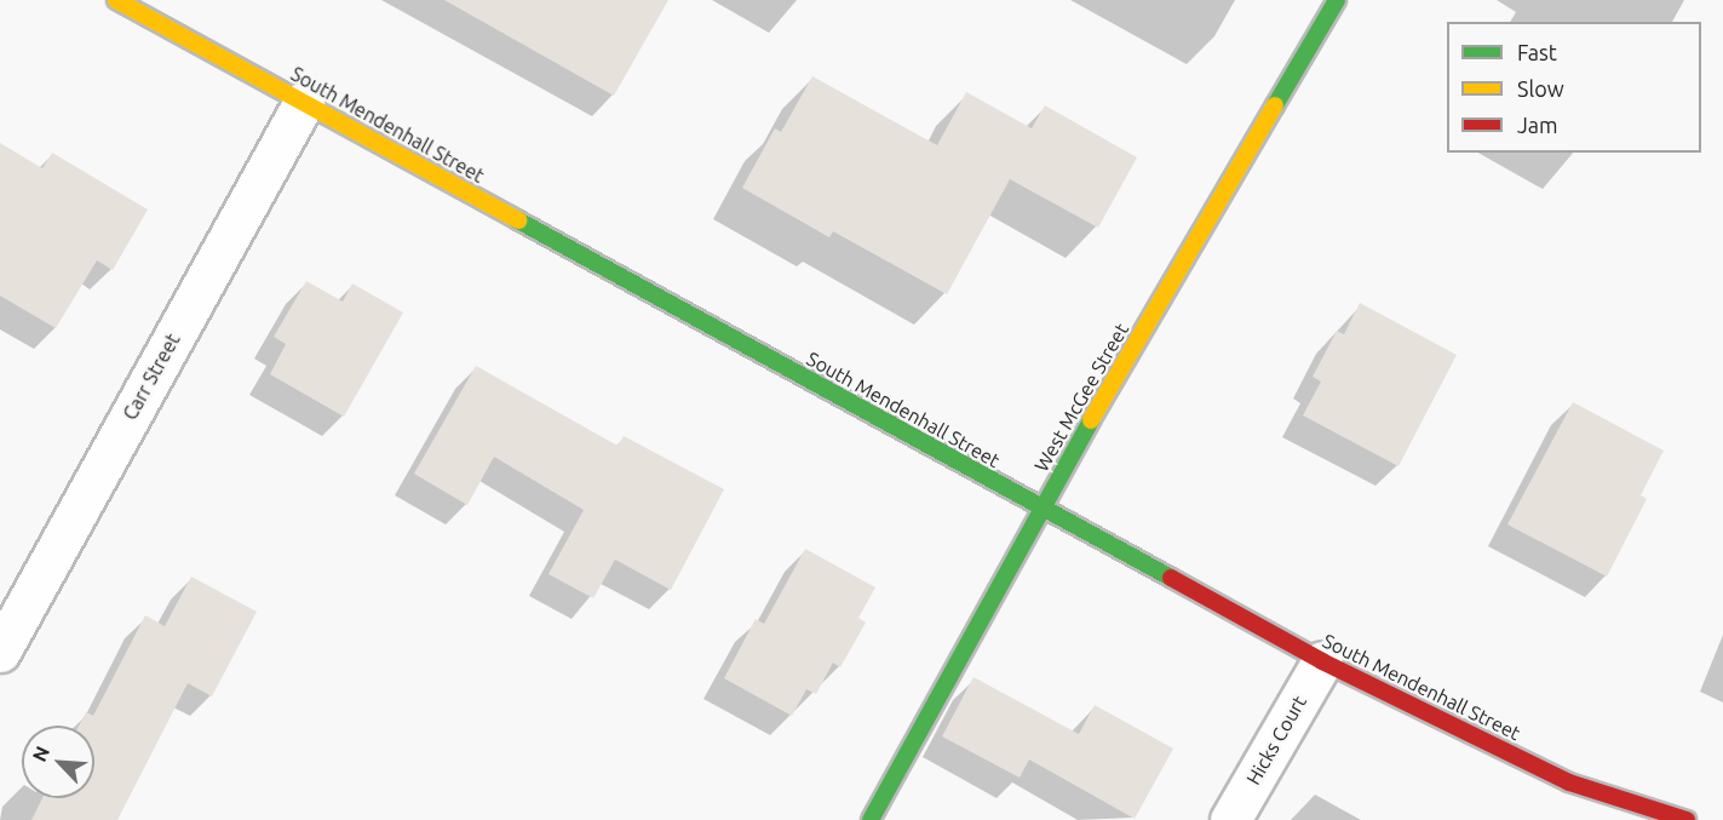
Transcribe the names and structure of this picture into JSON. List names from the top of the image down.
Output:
{
  "streets": {
    "street": [
      "South Mendenhall Street",
      "Carr Street",
      "West McGee Street",
      "Hicks Court"
    ]
  },
  "crossings": [
    ["South Mendenhall Street", "Carr Street"],
    ["South Mendenhall Street", "West McGee Street"],
    ["South Mendenhall Street", "Hicks Court"]
  ],
  "legend": ["Fast", "Slow", "Jam"],
  "north": "top left"
}
